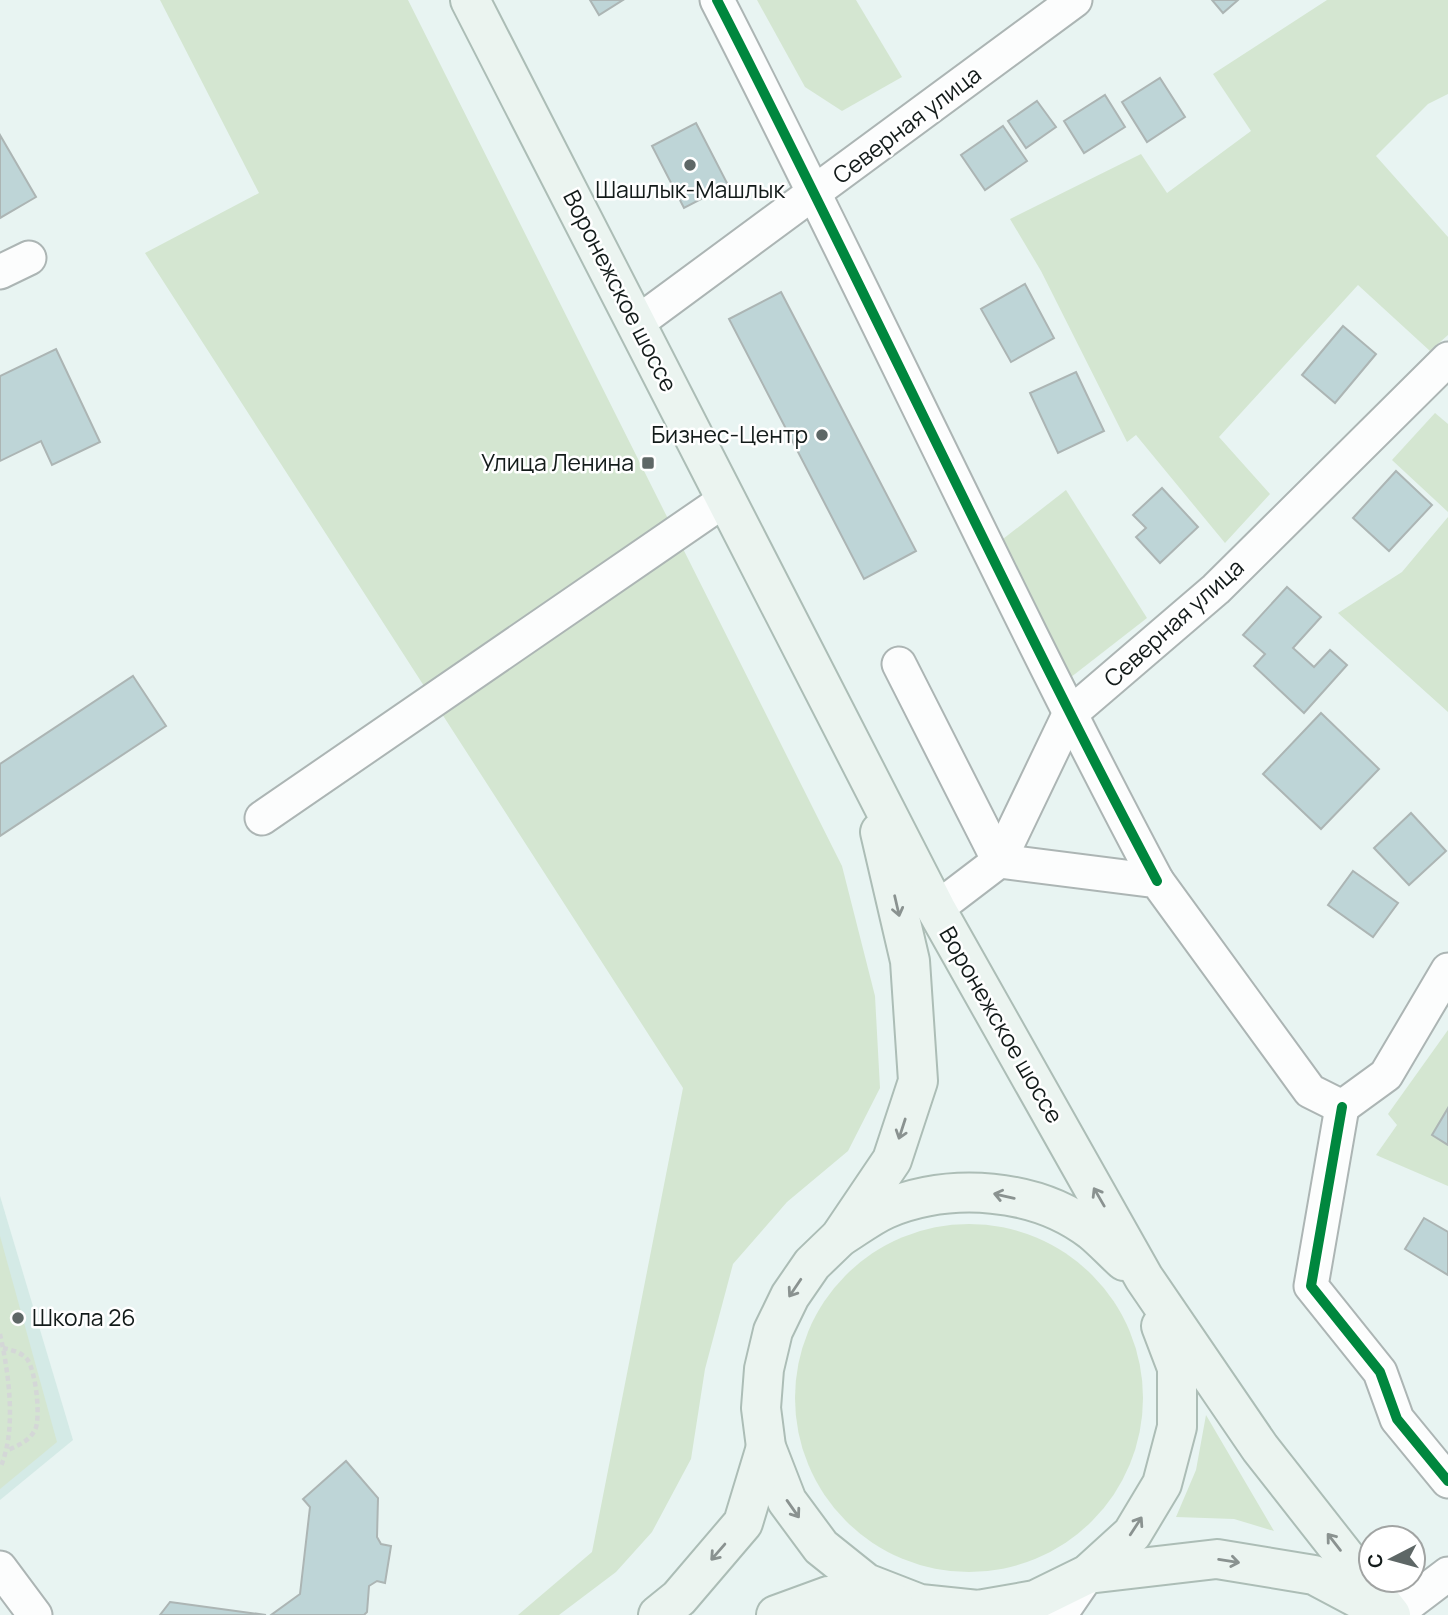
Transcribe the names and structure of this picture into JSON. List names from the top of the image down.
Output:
{
  "streets": {
    "main road": ["Воронежское шоссе"],
    "street": ["Северная улица"]
  },
  "crossings": [
    ["Северная улица", "Воронежское шоссе"]
  ],
  "places": {
    "other": ["Шашлык-Машлык", "Бизнес-Центр", "Школа 26"],
    "transit": ["Улица Ленина"]
  },
  "north": "left"
}
